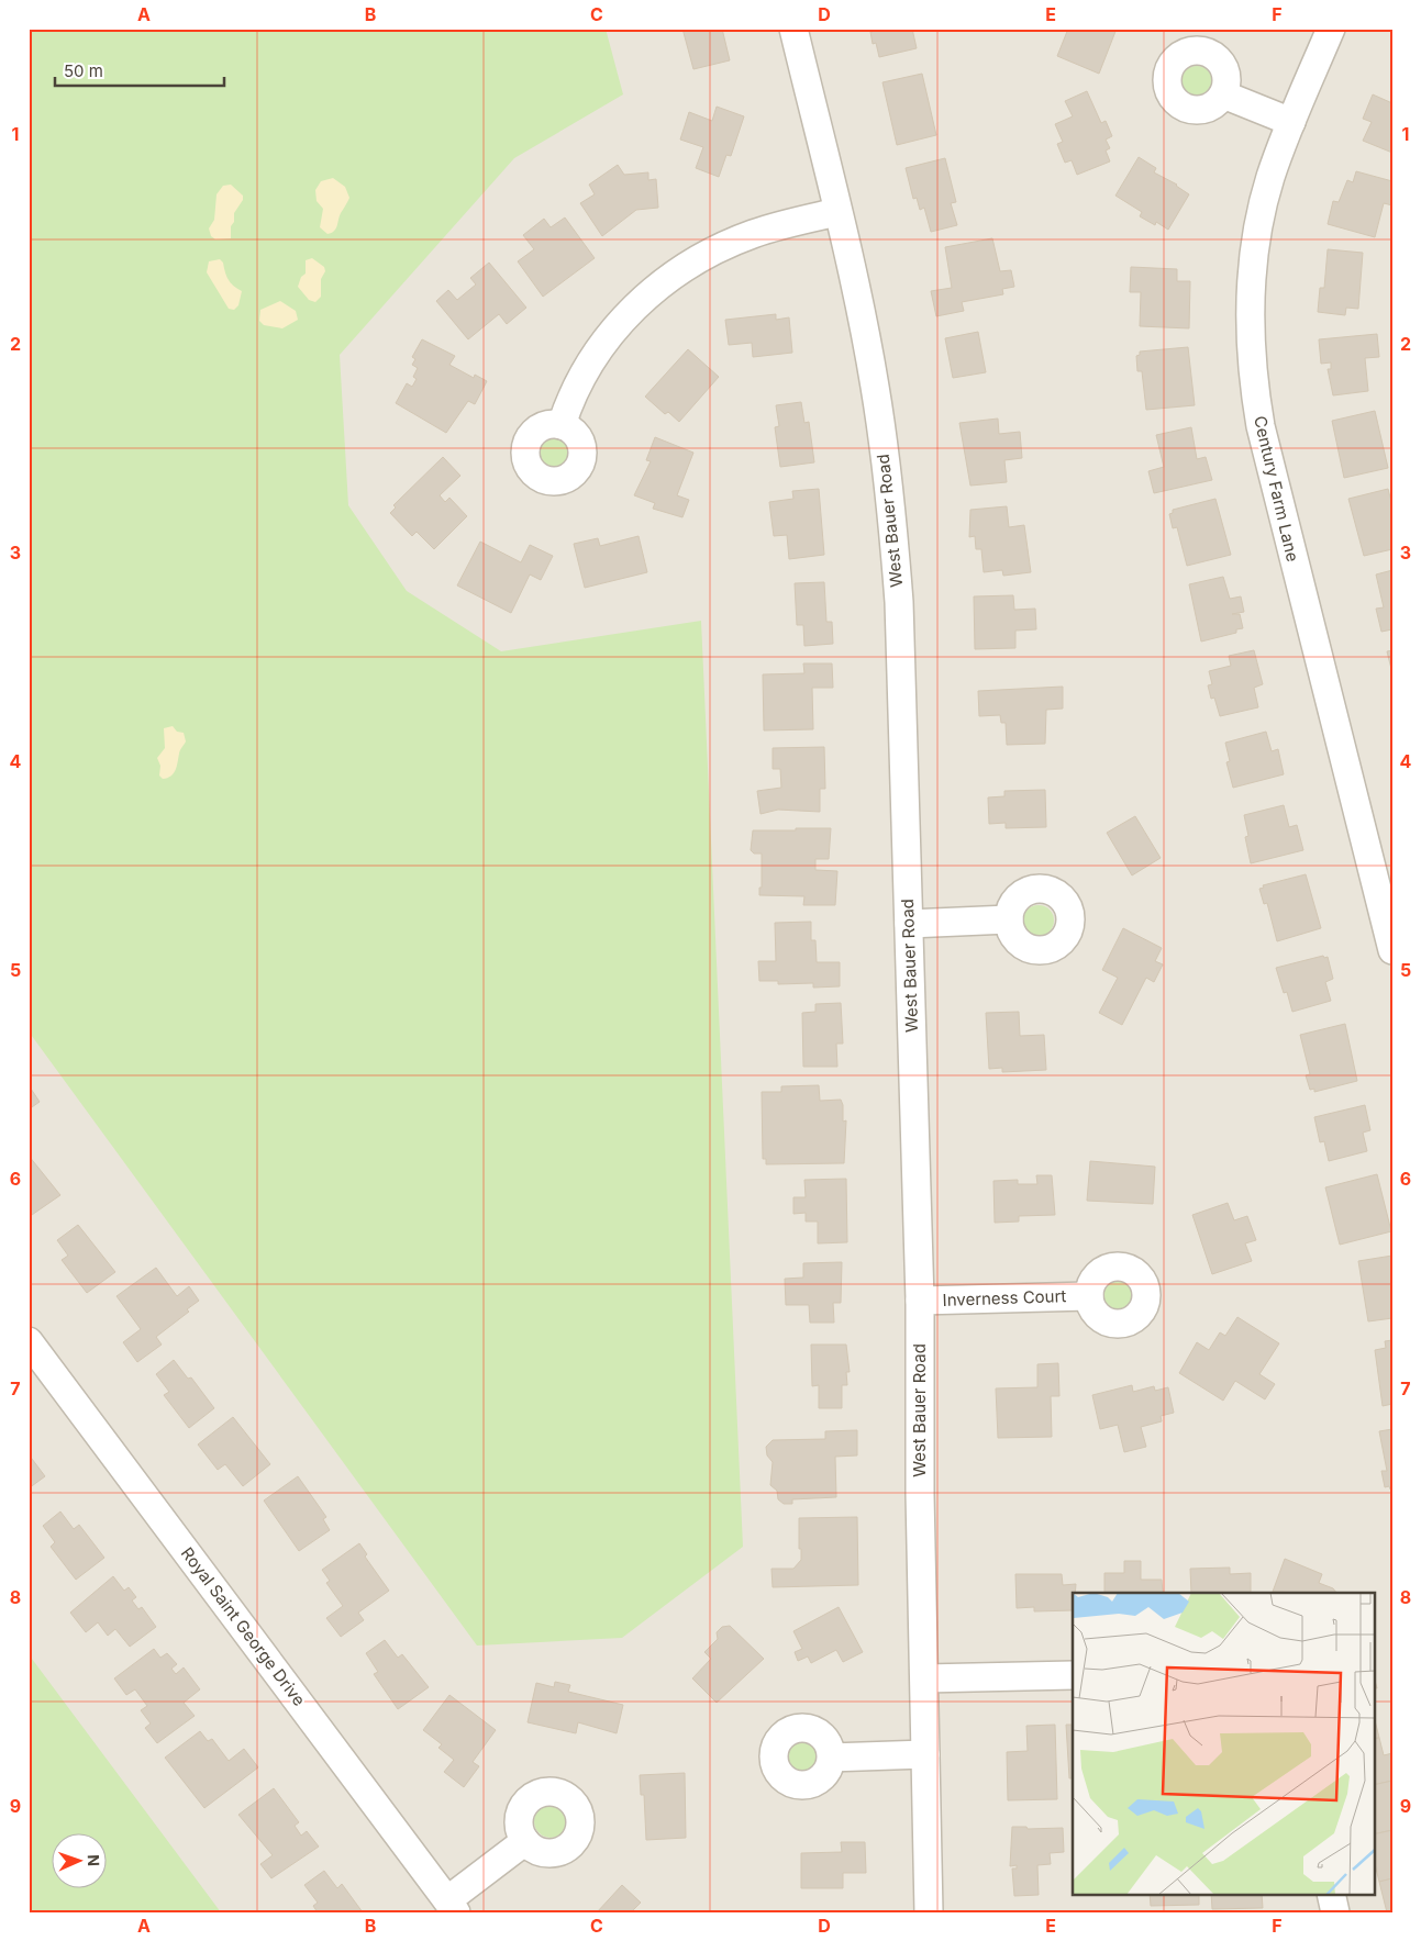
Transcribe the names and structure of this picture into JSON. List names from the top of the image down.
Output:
{
  "streets": {
    "street": [
      "Century Farm Lane",
      "West Bauer Road",
      "Inverness Court",
      "Royal Saint George Drive"
    ]
  },
  "crossings": [
    ["West Bauer Road", "Inverness Court"]
  ],
  "scale_bar": "50 m",
  "north": "right",
  "grid": {
    "columns": [
      "A",
      "B",
      "C",
      "D",
      "E",
      "F"
    ],
    "rows": [
      "1",
      "2",
      "3",
      "4",
      "5",
      "6",
      "7",
      "8",
      "9"
    ]
  }
}
